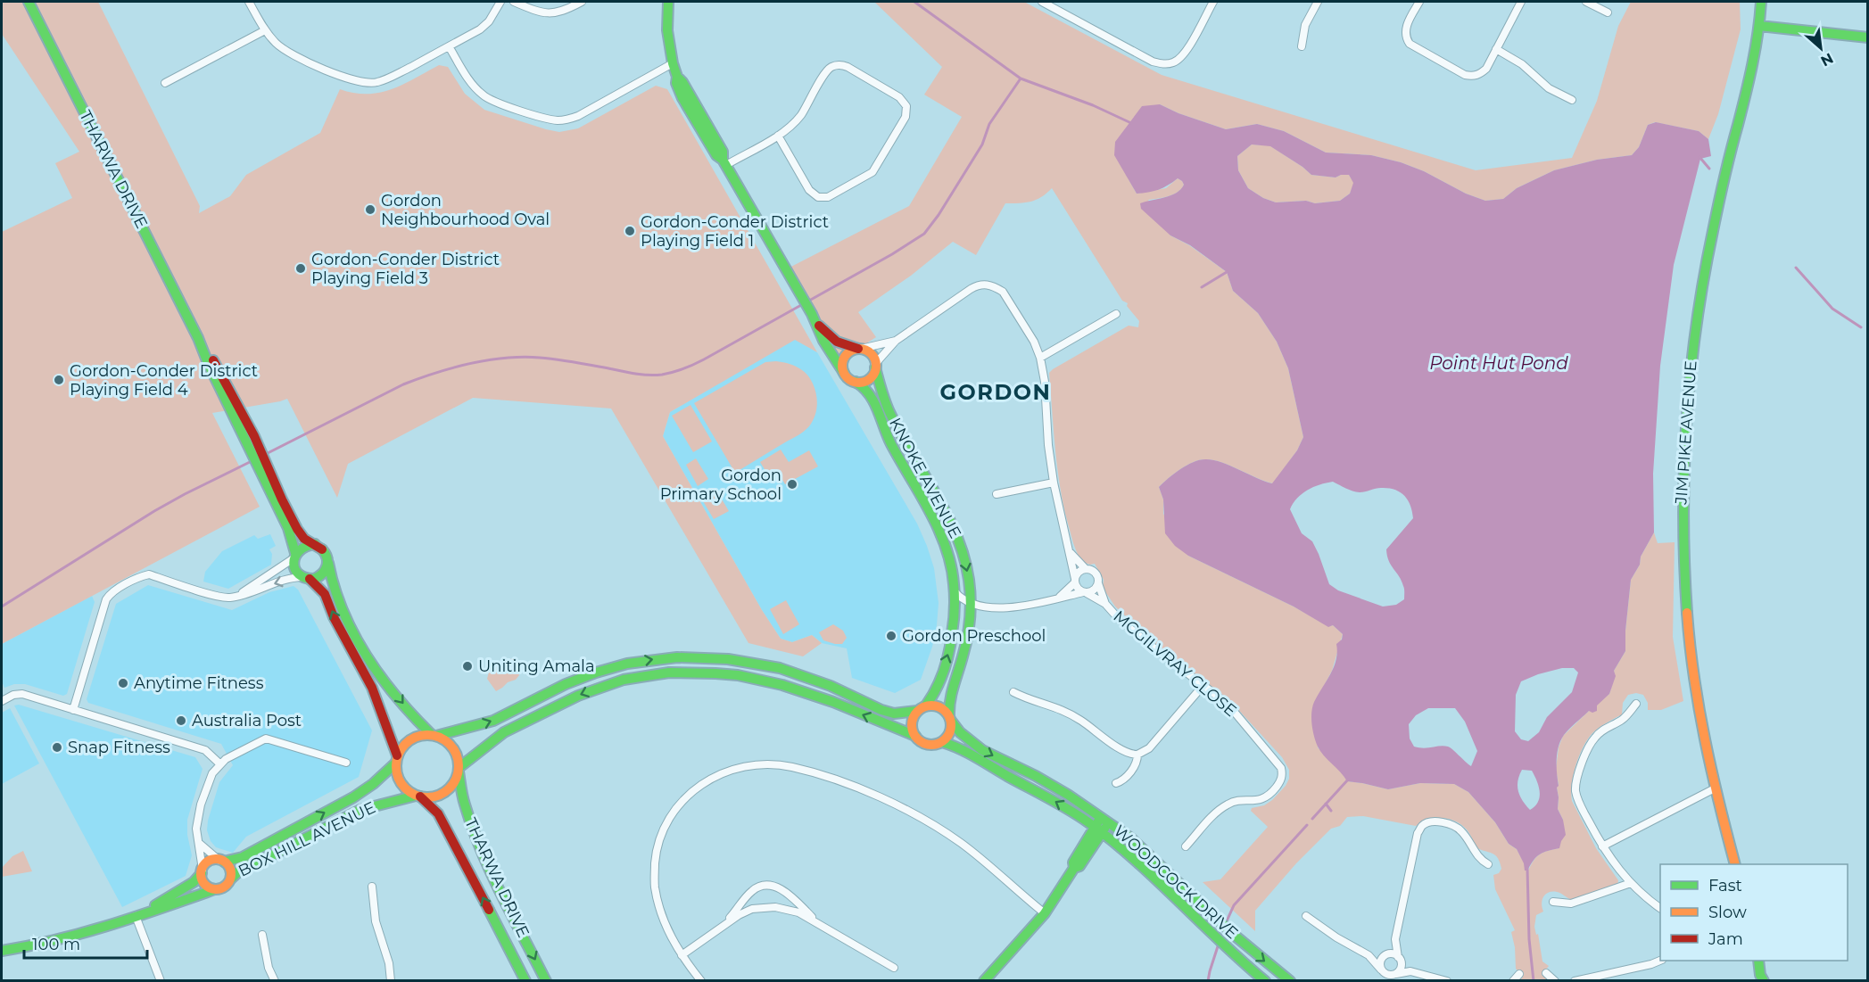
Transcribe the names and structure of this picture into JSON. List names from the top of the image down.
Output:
{
  "streets": {
    "main road": [
      "THARWA DRIVE",
      "JIM PIKE AVENUE",
      "KNOKE AVENUE",
      "BOX HILL AVENUE",
      "WOODCOCK DRIVE"
    ],
    "street": ["MCGILVRAY CLOSE"]
  },
  "crossings": [
    ["THARWA DRIVE", "BOX HILL AVENUE"],
    ["KNOKE AVENUE", "WOODCOCK DRIVE"]
  ],
  "districts": ["GORDON"],
  "water": ["Point Hut Pond"],
  "places": [
    "Gordon Neighbourhood Oval",
    "Gordon-Conder District Playing Field 1",
    "Gordon-Conder District Playing Field 3",
    "Gordon-Conder District Playing Field 4",
    "Gordon Primary School",
    "Gordon Preschool",
    "Uniting Amala",
    "Anytime Fitness",
    "Australia Post",
    "Snap Fitness"
  ],
  "legend": ["Fast", "Slow", "Jam"],
  "scale_bar": "100 m",
  "north": "bottom right"
}
